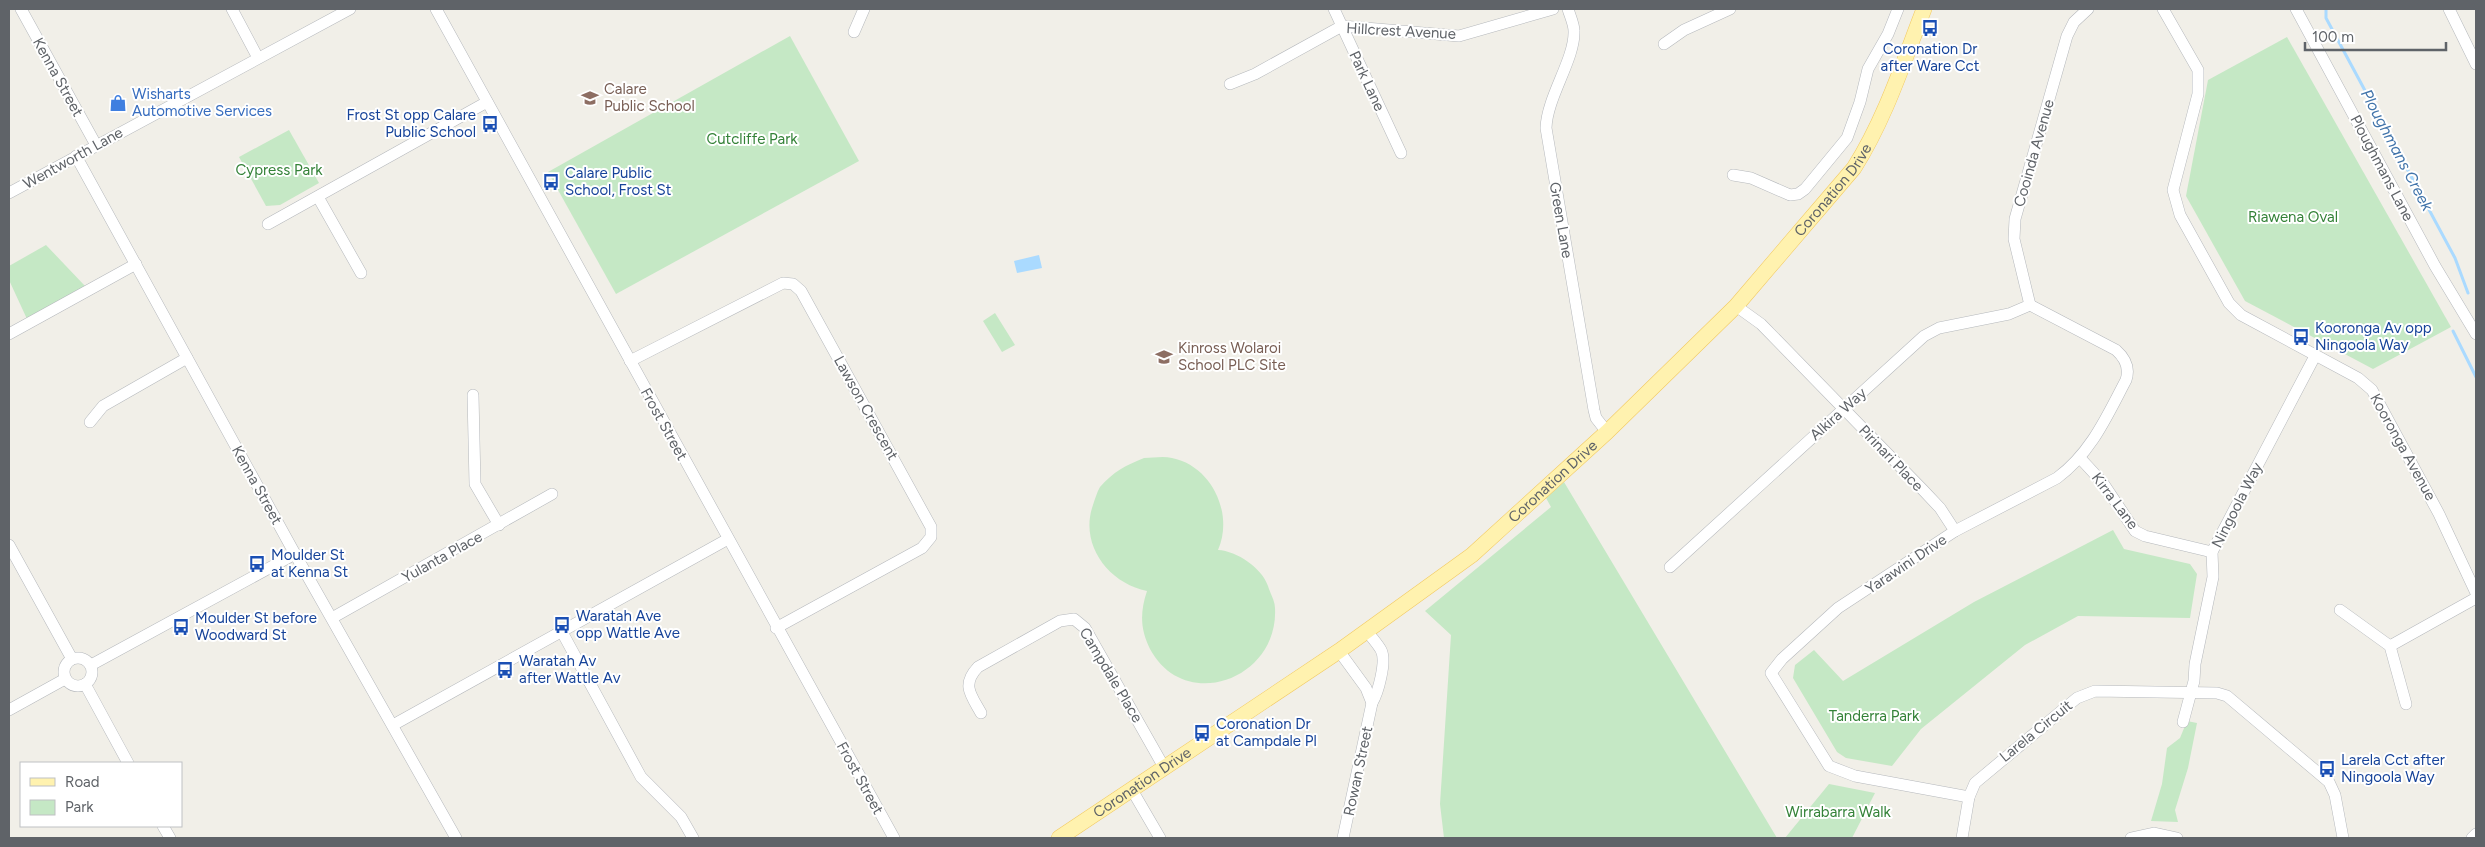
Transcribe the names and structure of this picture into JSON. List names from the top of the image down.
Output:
{
  "streets": {
    "main road": ["Coronation Drive"],
    "street": [
      "Hillcrest Avenue",
      "Kenna Street",
      "Park Lane",
      "Cooinda Avenue",
      "Wentworth Lane",
      "Ploughmans Lane",
      "Green Lane",
      "Lawson Crescent",
      "Alkira Way",
      "Frost Street",
      "Kooronga Avenue",
      "Pirinari Place",
      "Kirra Lane",
      "Ningoola Way",
      "Yulanta Place",
      "Yarawini Drive",
      "Campdale Place",
      "Larela Circuit",
      "Rowan Street"
    ]
  },
  "crossings": [
    ["Hillcrest Avenue", "Park Lane"],
    ["Kenna Street", "Wentworth Lane"],
    ["Kenna Street", "Yulanta Place"],
    ["Cooinda Avenue", "Alkira Way"],
    ["Cooinda Avenue", "Yarawini Drive"],
    ["Coronation Drive", "Green Lane"],
    ["Coronation Drive", "Pirinari Place"],
    ["Coronation Drive", "Campdale Place"],
    ["Coronation Drive", "Rowan Street"],
    ["Lawson Crescent", "Frost Street"],
    ["Alkira Way", "Pirinari Place"],
    ["Alkira Way", "Yarawini Drive"],
    ["Kooronga Avenue", "Ningoola Way"],
    ["Pirinari Place", "Yarawini Drive"],
    ["Kirra Lane", "Ningoola Way"],
    ["Kirra Lane", "Yarawini Drive"],
    ["Ningoola Way", "Larela Circuit"],
    ["Yarawini Drive", "Larela Circuit"]
  ],
  "water": ["Ploughmans Creek"],
  "parks": [
    "Cutcliffe Park",
    "Cypress Park",
    "Riawena Oval",
    "Tanderra Park",
    "Wirrabarra Walk"
  ],
  "places": {
    "bus stop": [
      "Coronation Dr after Ware Cct",
      "Frost St opp Calare Public School",
      "Calare Public School, Frost St",
      "Kooronga Av opp Ningoola Way",
      "Moulder St at Kenna St",
      "Waratah Ave opp Wattle Ave",
      "Moulder St before Woodward St",
      "Waratah Av after Wattle Av",
      "Coronation Dr at Campdale Pl",
      "Larela Cct after Ningoola Way"
    ],
    "school or university": ["Calare Public School", "Kinross Wolaroi School PLC Site"],
    "shop": ["Wisharts Automotive Services"]
  },
  "legend": ["Road", "Park"],
  "scale_bar": "100 m"
}
